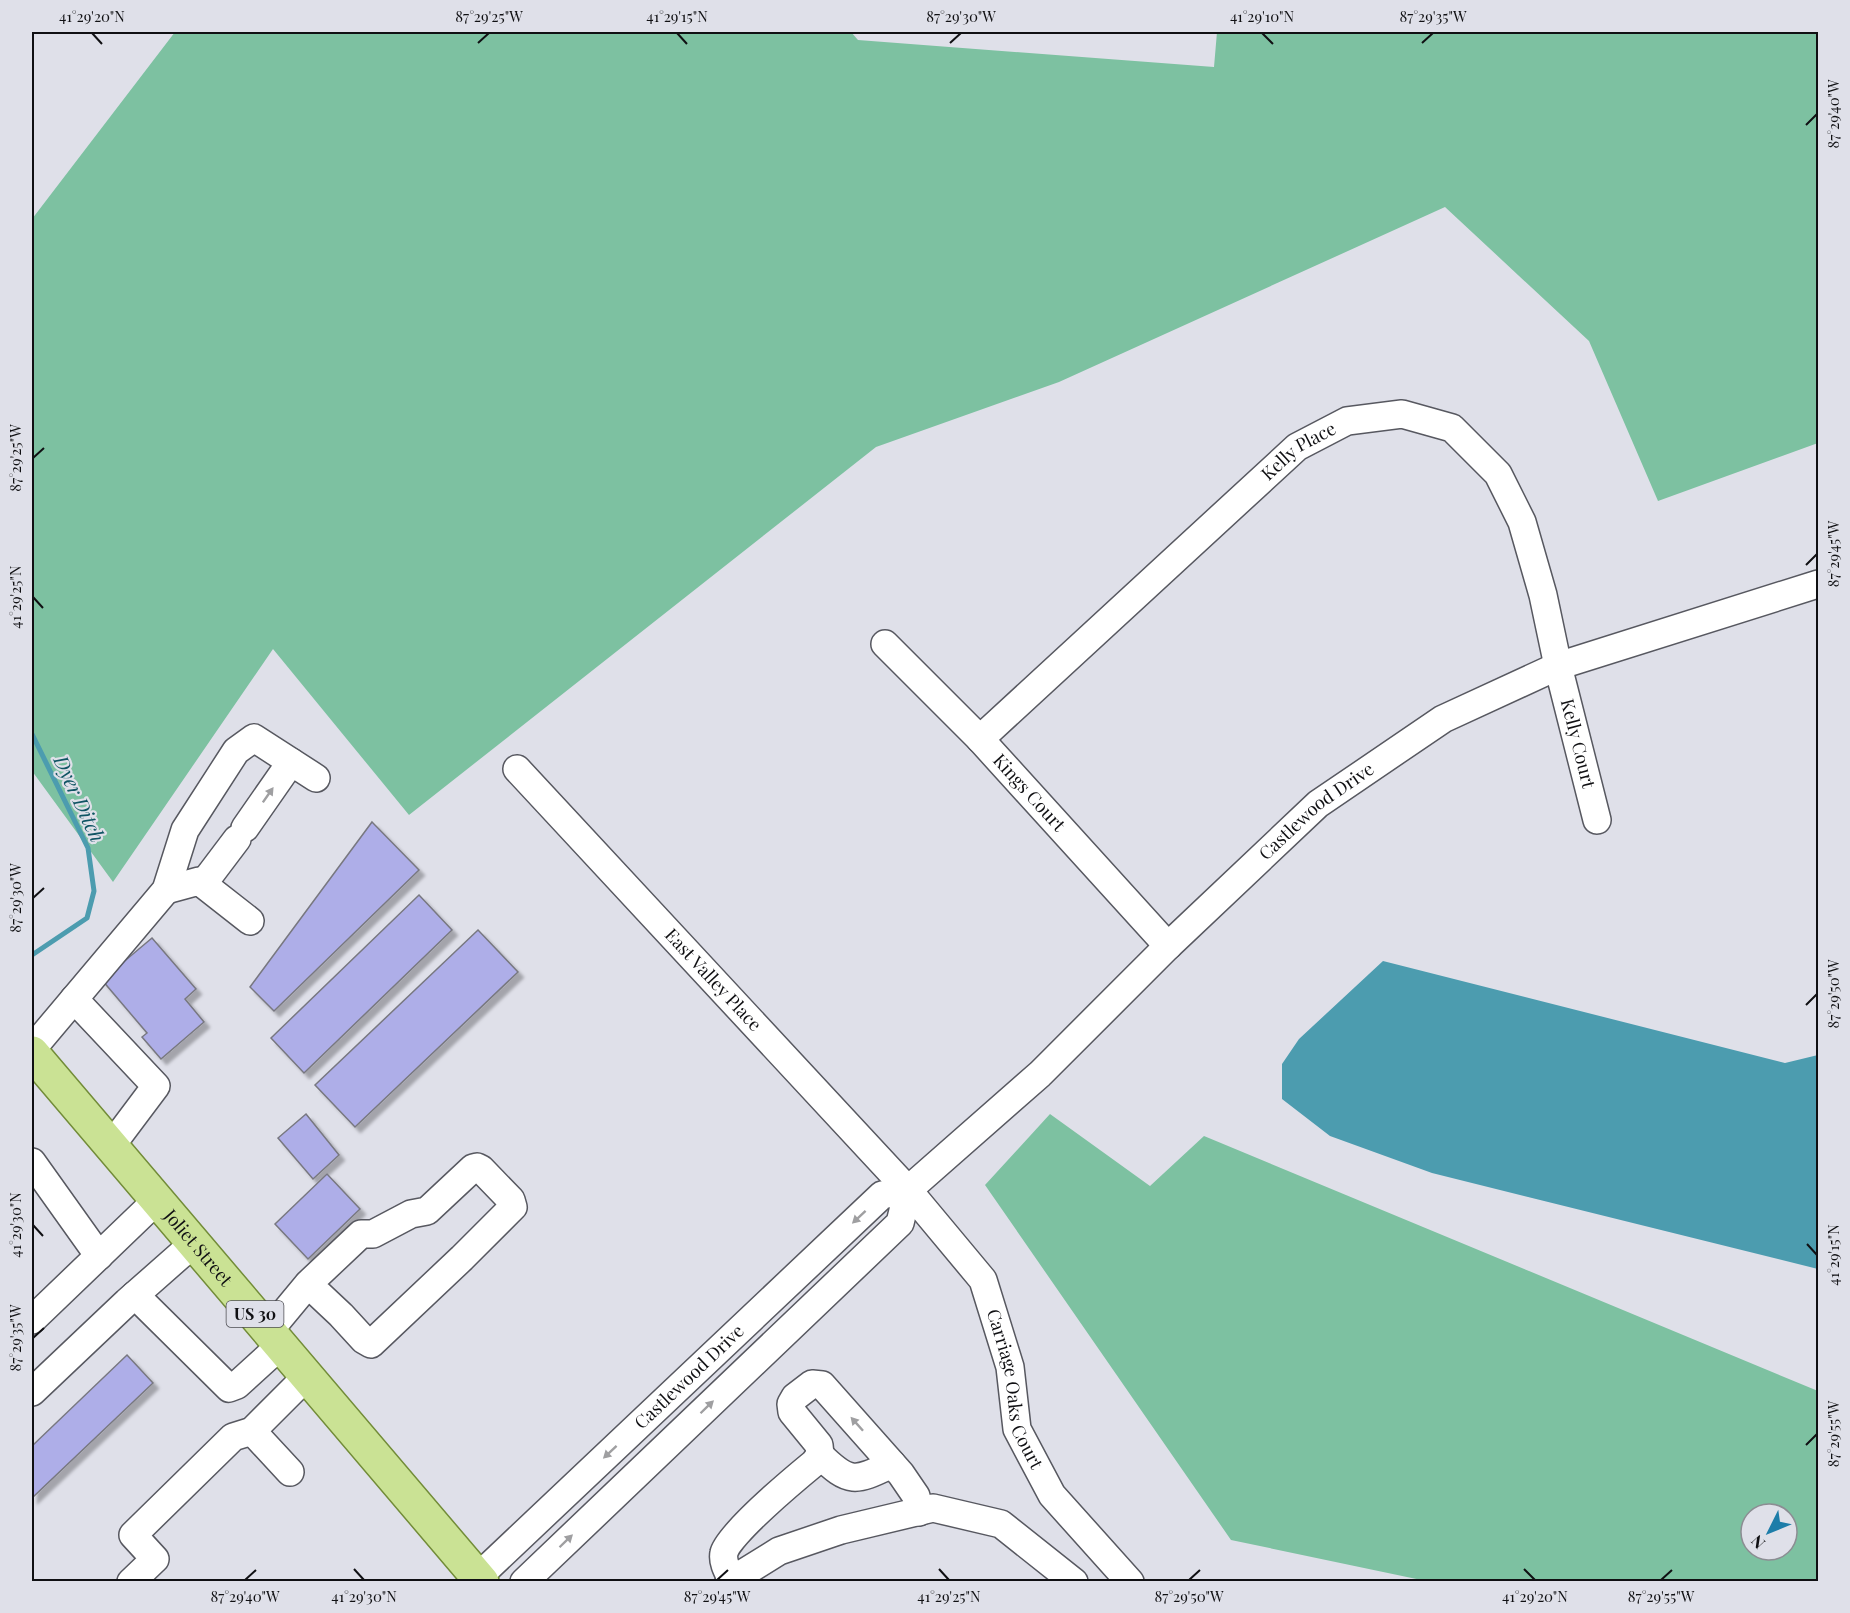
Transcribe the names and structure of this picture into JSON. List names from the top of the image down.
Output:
{
  "streets": {
    "main road": ["Joliet Street", "US 30"],
    "street": [
      "Kelly Place",
      "Kelly Court",
      "Kings Court",
      "Castlewood Drive",
      "East Valley Place",
      "Carriage Oaks Court"
    ]
  },
  "crossings": [
    ["Kelly Place", "Kelly Court"],
    ["Kelly Place", "Kings Court"],
    ["Kelly Place", "Castlewood Drive"],
    ["Kelly Court", "Castlewood Drive"],
    ["Kings Court", "Castlewood Drive"],
    ["Castlewood Drive", "East Valley Place"],
    ["Castlewood Drive", "Joliet Street"],
    ["Castlewood Drive", "Carriage Oaks Court"],
    ["East Valley Place", "Carriage Oaks Court"]
  ],
  "water": ["Dyer Ditch"],
  "north": "bottom left",
  "coordinates": [
    "41°29'20\"N",
    "87°29'25\"W",
    "41°29'15\"N",
    "87°29'30\"W",
    "41°29'10\"N",
    "87°29'35\"W",
    "87°29'40\"W",
    "87°29'45\"W",
    "41°29'25\"N",
    "87°29'50\"W",
    "41°29'30\"N",
    "87°29'55\"W"
  ]
}
